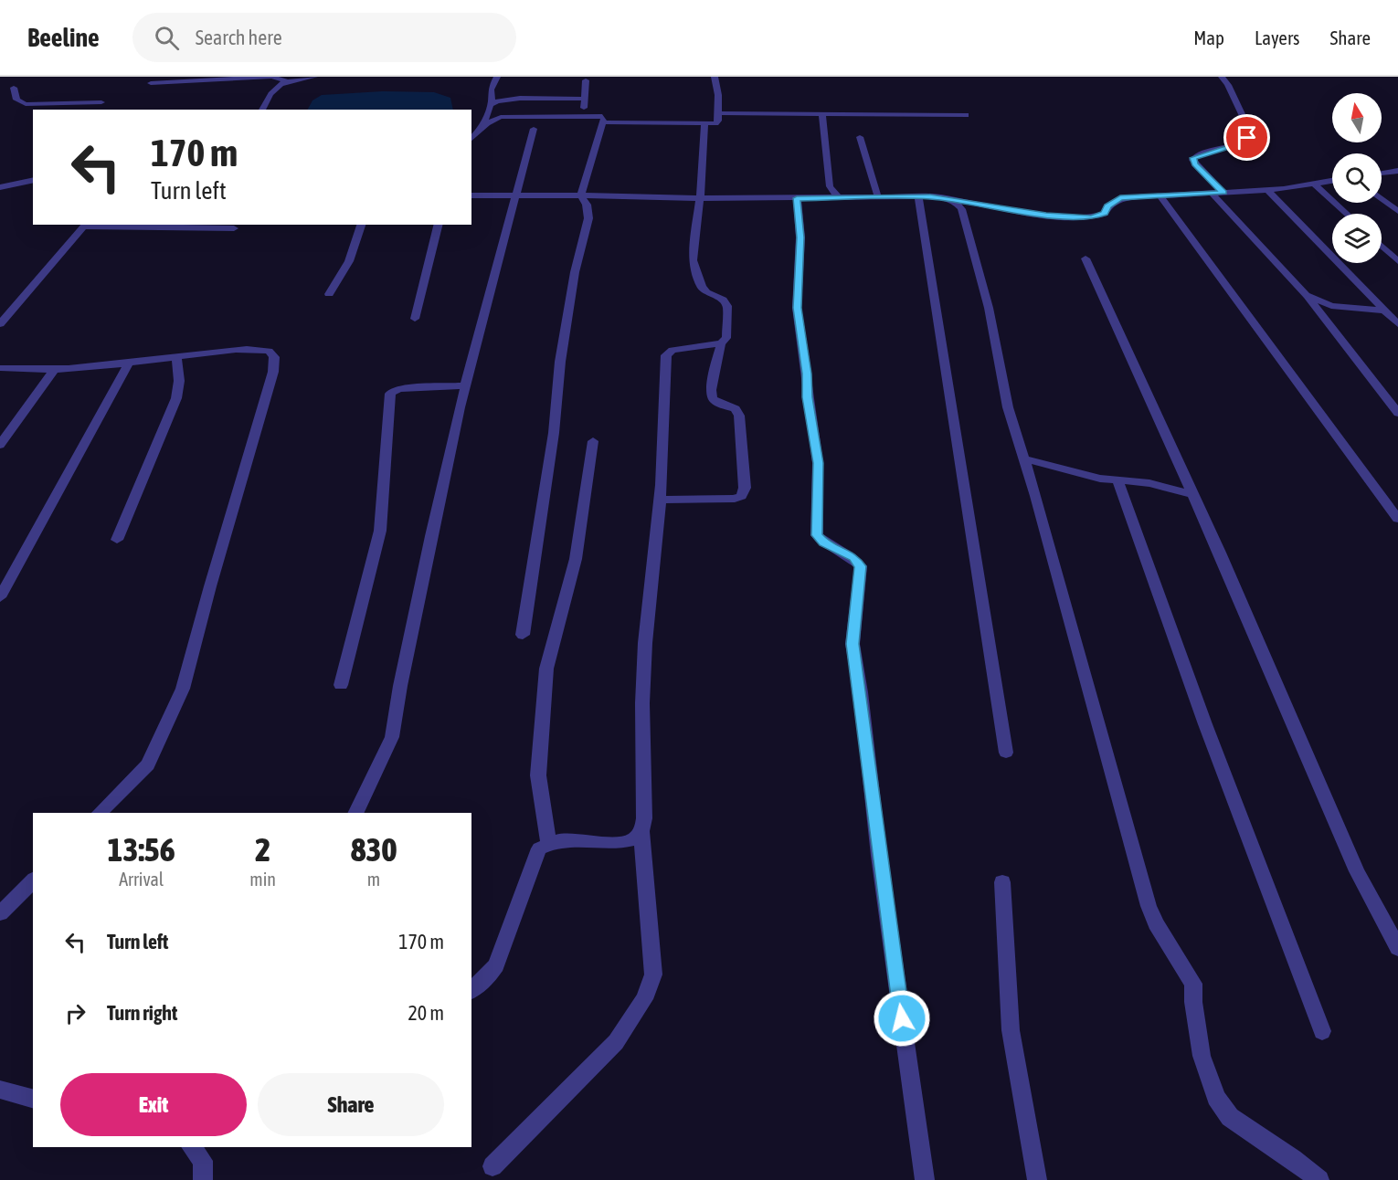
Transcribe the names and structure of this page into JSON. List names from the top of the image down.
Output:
{
  "north": "top",
  "page": {
    "header": "Beeline",
    "search": "Search here",
    "nav": ["Map", "Layers", "Share"],
    "turn": ["170 m", "Turn left"],
    "eta": [
      "13:56",
      "Arrival",
      "2",
      "min",
      "830",
      "m"
    ],
    "list": [
      {
        "name": "Turn left",
        "value": "170 m"
      },
      {
        "name": "Turn right",
        "value": "20 m"
      }
    ],
    "buttons": ["Exit", "Share"]
  }
}
